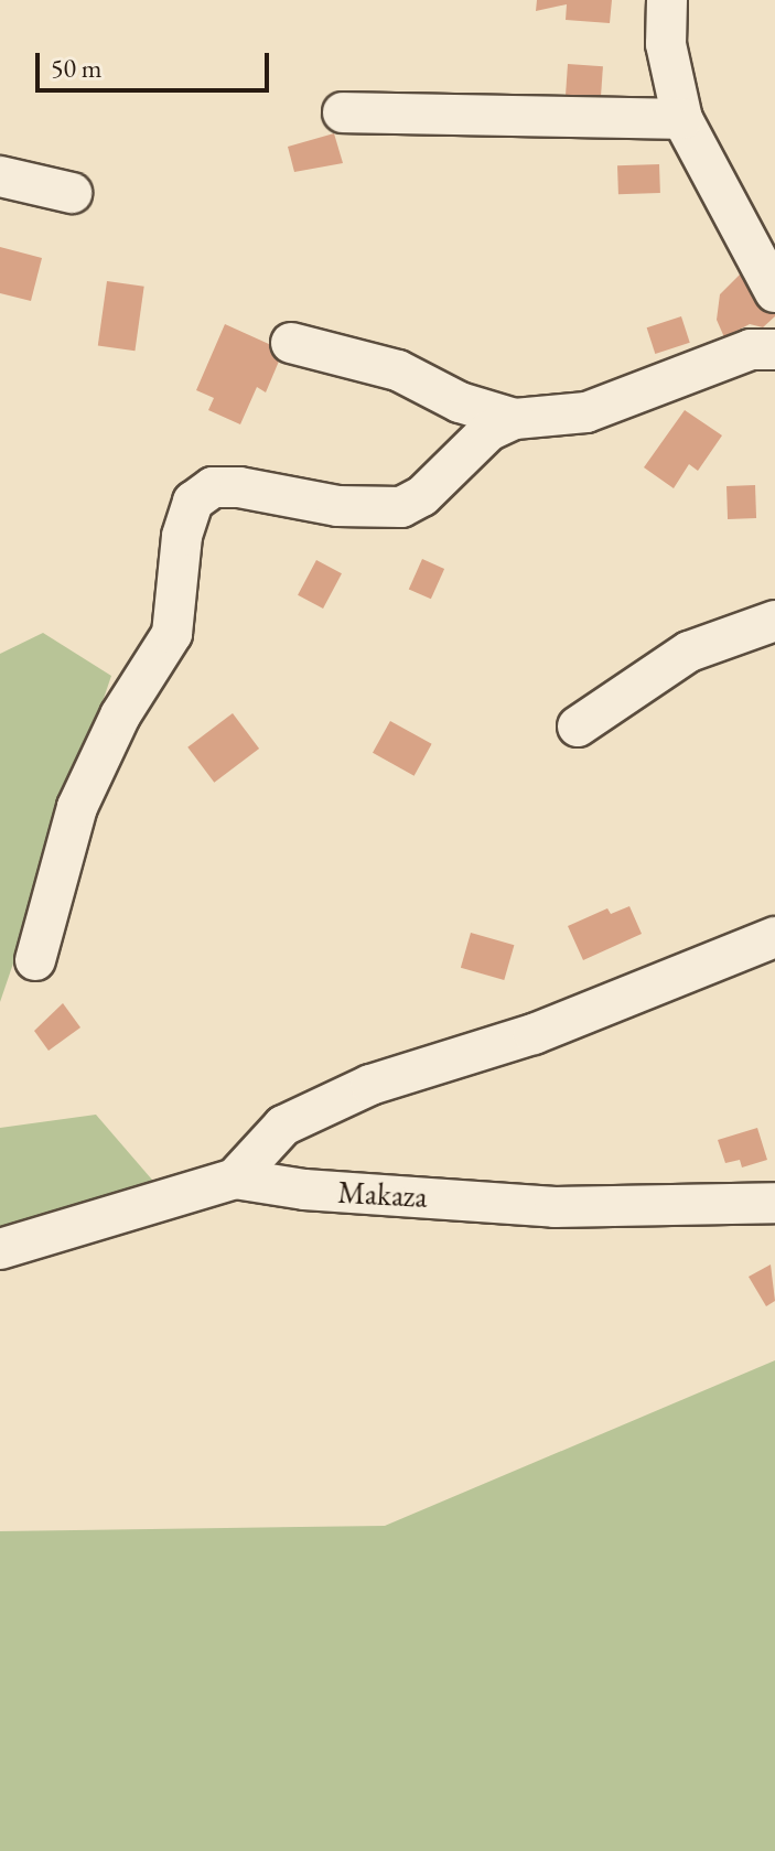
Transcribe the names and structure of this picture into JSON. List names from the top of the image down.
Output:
{
  "streets": {
    "street": ["Makaza"]
  },
  "scale_bar": "50 m"
}
